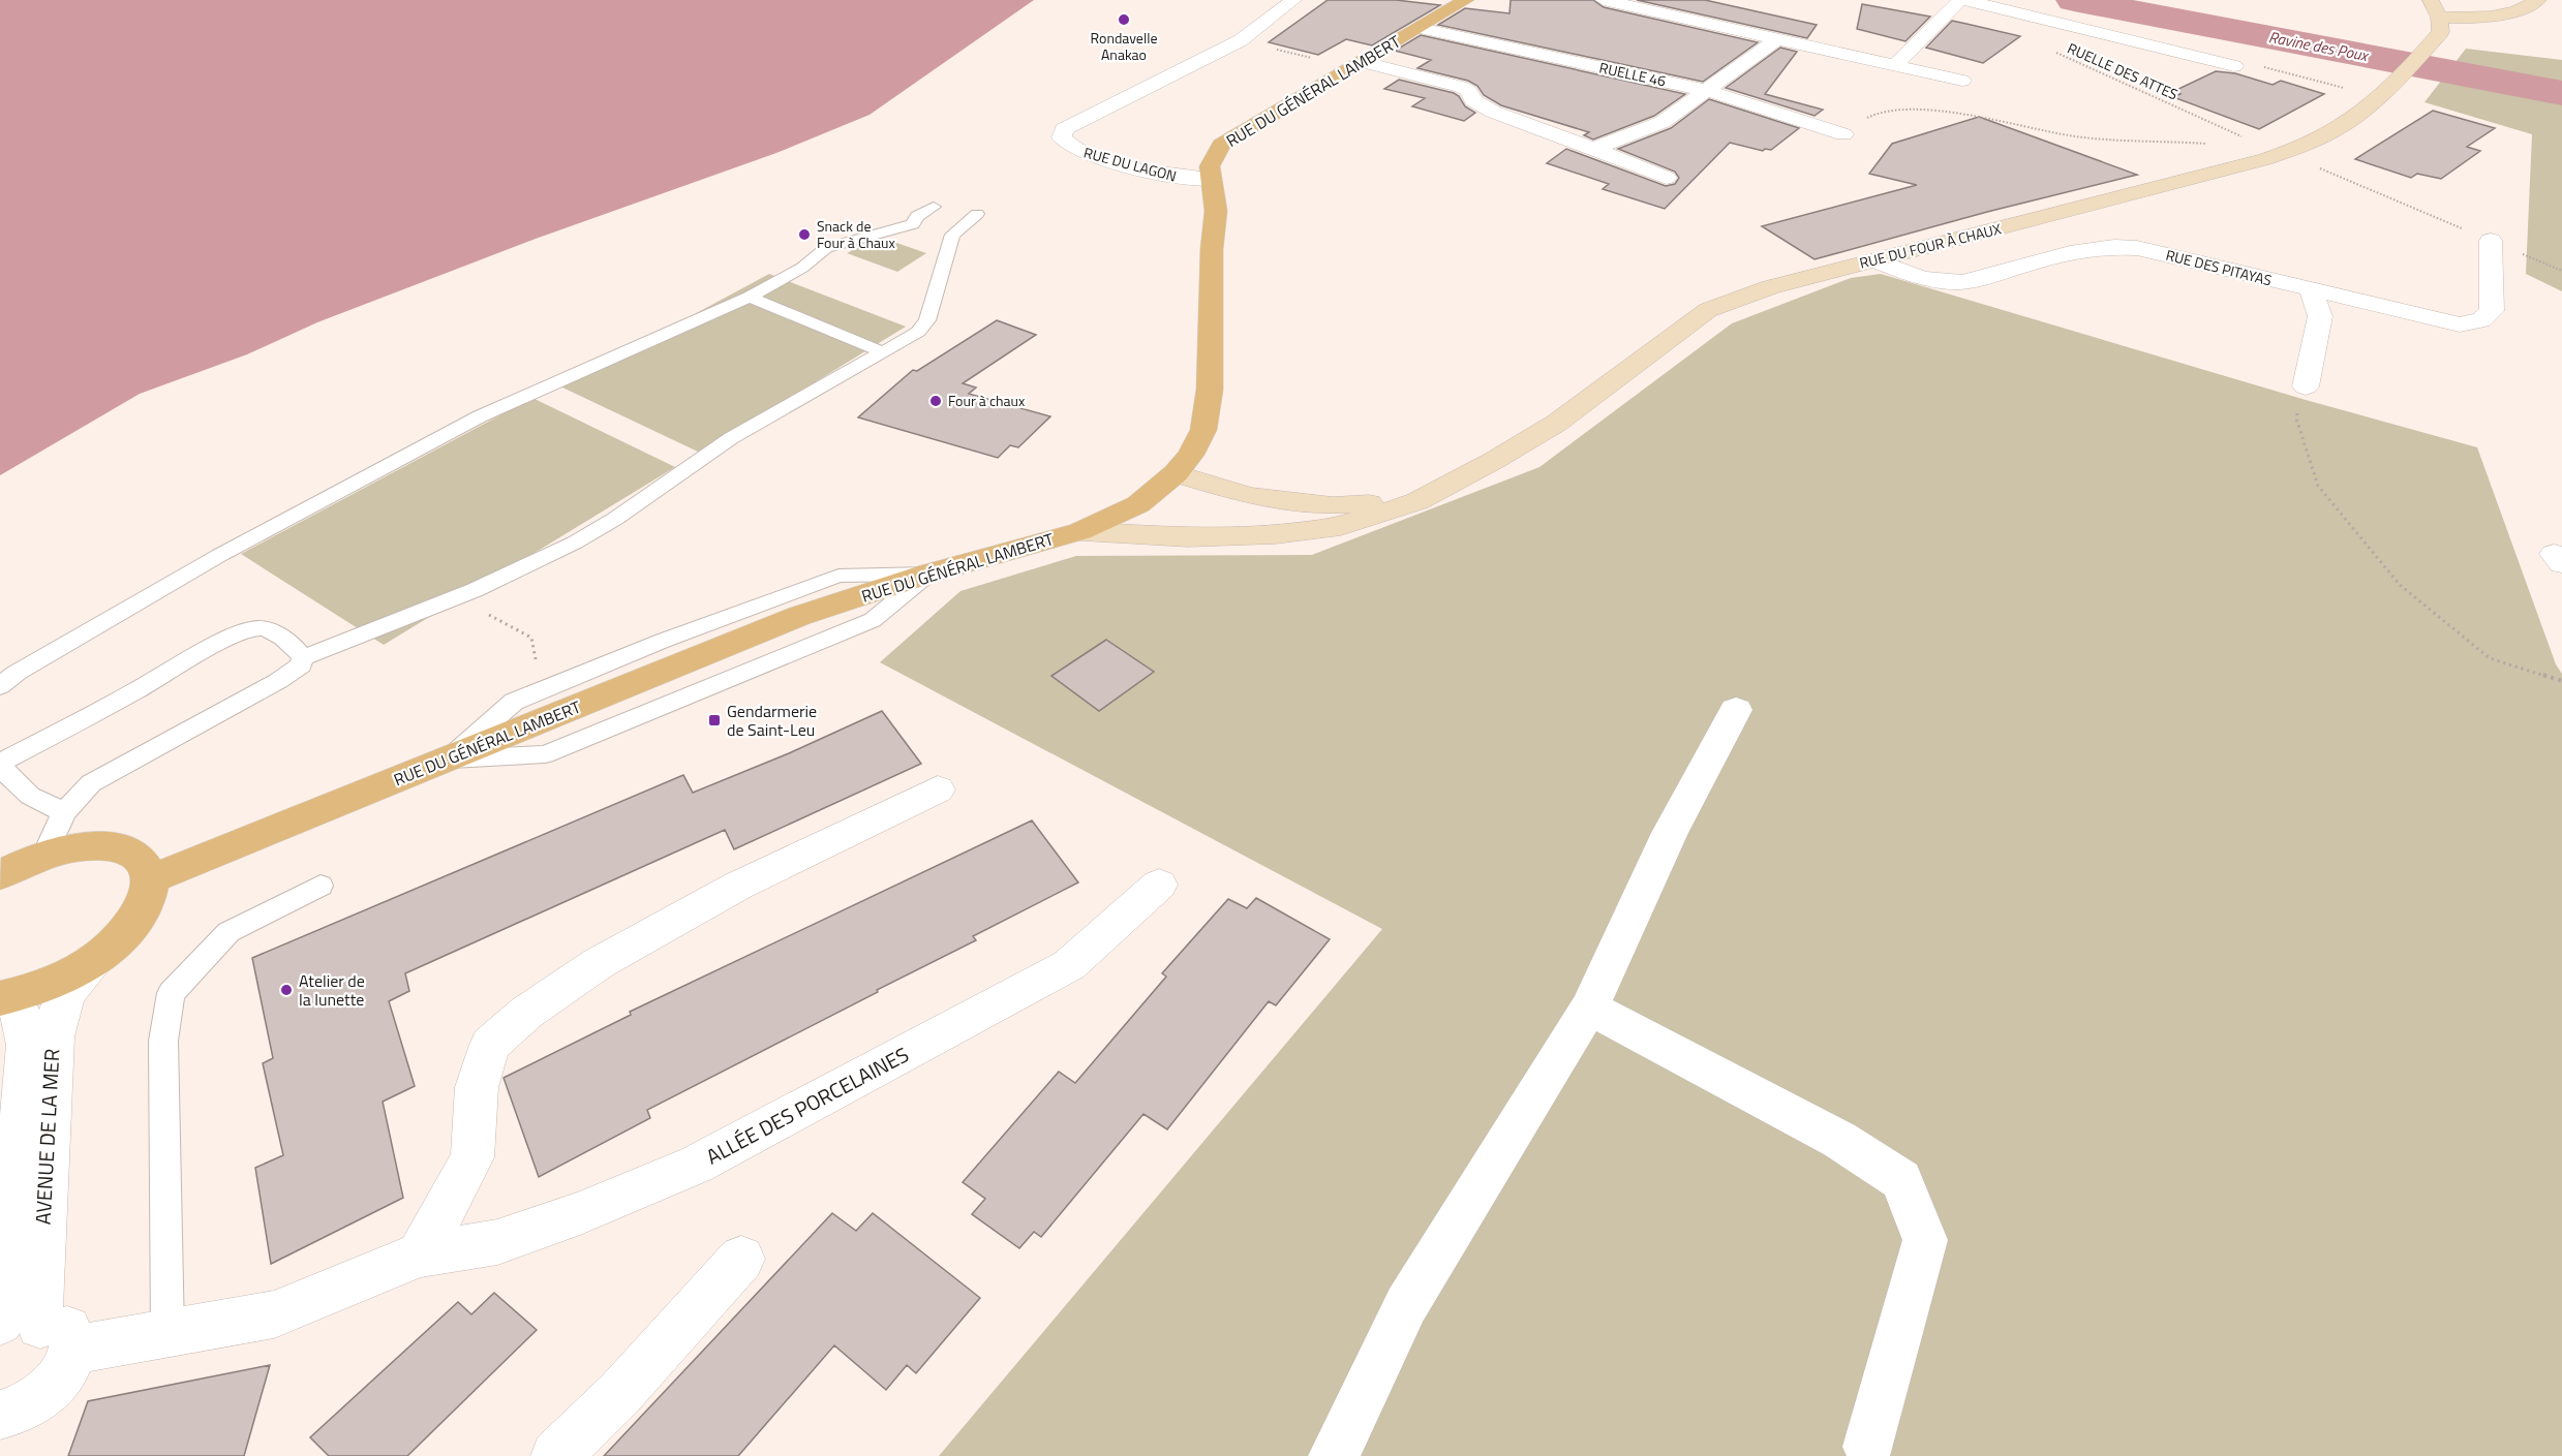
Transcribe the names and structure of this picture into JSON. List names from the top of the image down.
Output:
{
  "streets": {
    "main road": ["RUE DU GÉNÉRAL LAMBERT", "RUE DU FOUR À CHAUX"],
    "street": [
      "RUELLE 46",
      "RUE DU LAGON",
      "RUE DES PITAYAS",
      "ALLÉE DES PORCELAINES",
      "AVENUE DE LA MER"
    ],
    "path": ["RUELLE DES ATTES"]
  },
  "crossings": [
    ["RUELLE 46", "RUE DU GÉNÉRAL LAMBERT"],
    ["RUE DU GÉNÉRAL LAMBERT", "RUE DU LAGON"],
    ["RUE DU GÉNÉRAL LAMBERT", "RUE DU FOUR À CHAUX"],
    ["RUE DU FOUR À CHAUX", "RUE DES PITAYAS"],
    ["ALLÉE DES PORCELAINES", "AVENUE DE LA MER"]
  ],
  "water": ["Ravine des Poux"],
  "places": {
    "other": [
      "Rondavelle Anakao",
      "Snack de Four à Chaux",
      "Four à chaux",
      "Atelier de la lunette"
    ],
    "transit": ["Gendarmerie de Saint-Leu"]
  }
}
